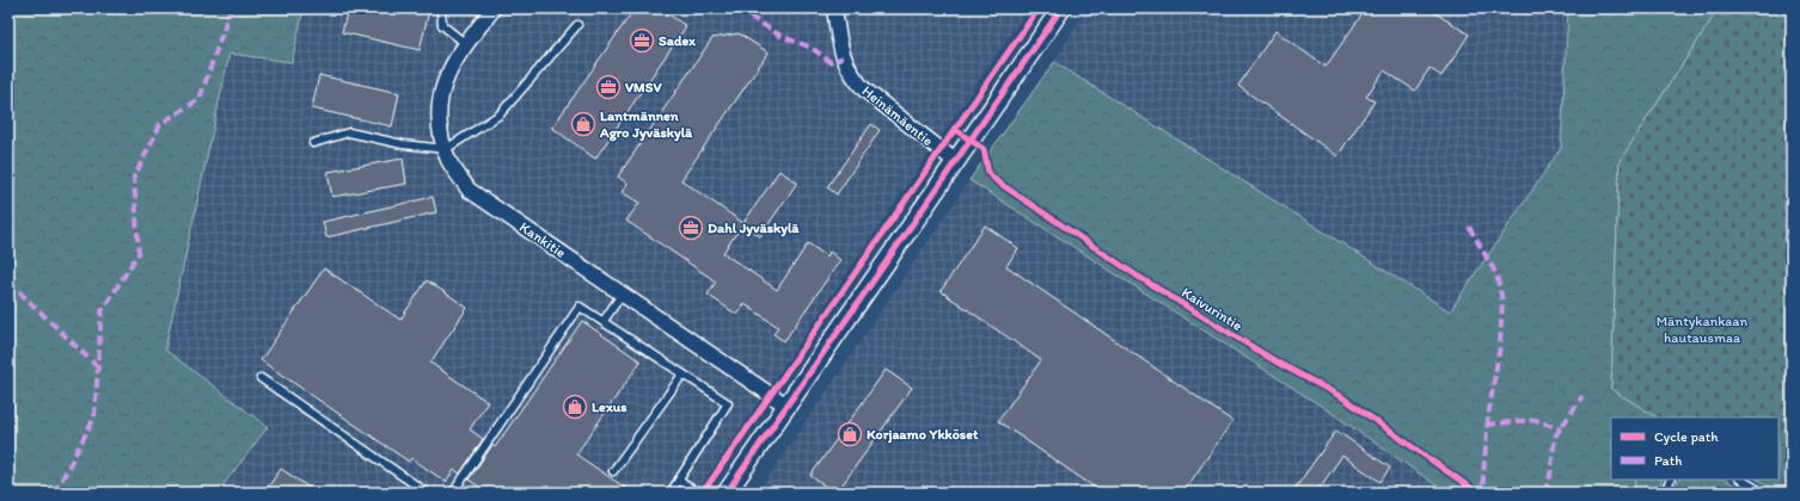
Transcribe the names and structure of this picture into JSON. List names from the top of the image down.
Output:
{
  "streets": {
    "street": ["Heinämäentie", "Kankitie"],
    "cycle path": ["Kaivurintie"]
  },
  "parks": ["Mäntykankaan hautausmaa"],
  "places": {
    "office": ["Sadex", "VMSV", "Dahl Jyväskylä"],
    "shop": ["Lantmännen Agro Jyväskylä", "Lexus", "Korjaamo Ykköset"]
  },
  "legend": ["Cycle path", "Path"]
}
